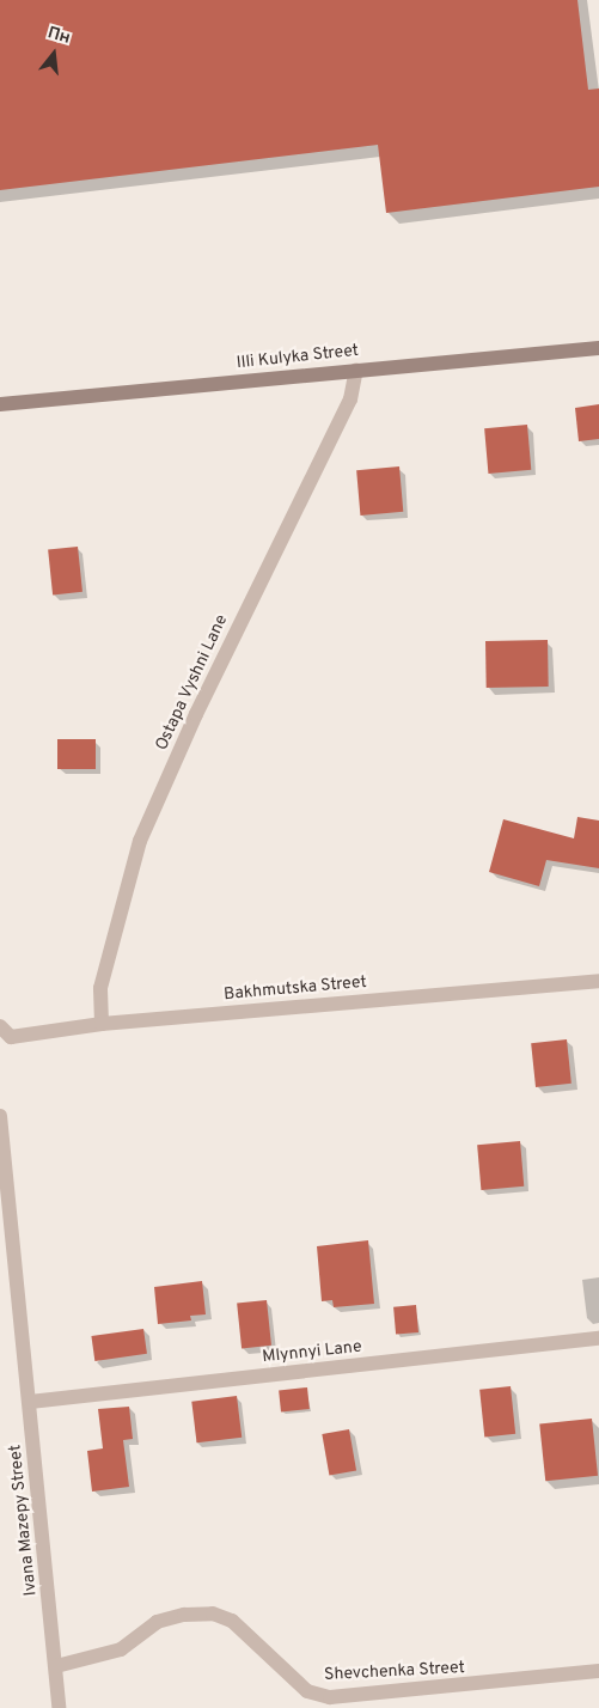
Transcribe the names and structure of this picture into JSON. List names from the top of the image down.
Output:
{
  "streets": {
    "street": [
      "Illi Kulyka Street",
      "Ostapa Vyshni Lane",
      "Bakhmutska Street",
      "Mlynnyi Lane",
      "Ivana Mazepy Street",
      "Shevchenka Street"
    ]
  },
  "crossings": [
    ["Illi Kulyka Street", "Ostapa Vyshni Lane"],
    ["Ostapa Vyshni Lane", "Bakhmutska Street"],
    ["Mlynnyi Lane", "Ivana Mazepy Street"],
    ["Ivana Mazepy Street", "Shevchenka Street"]
  ],
  "north": "top"
}
